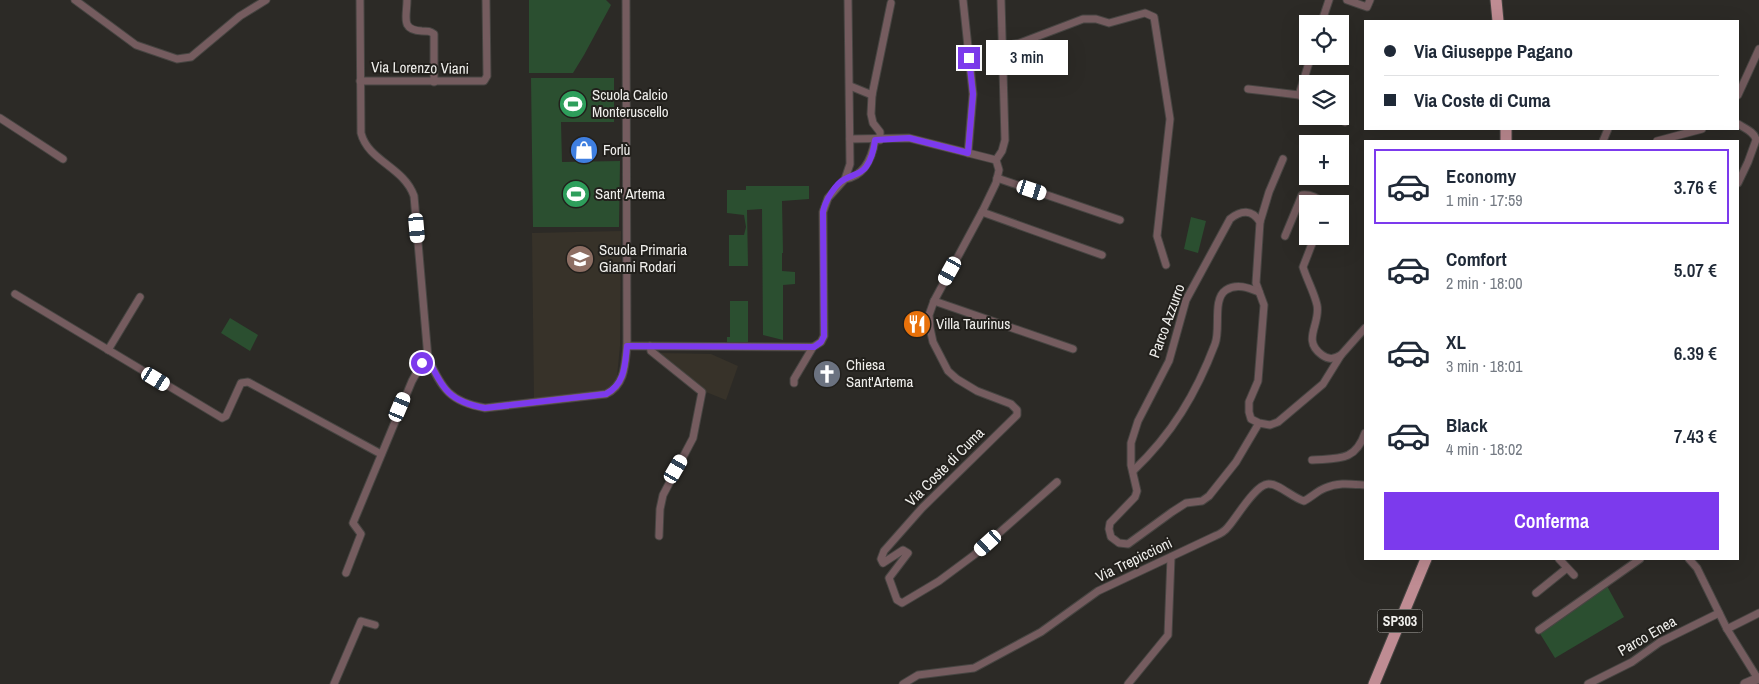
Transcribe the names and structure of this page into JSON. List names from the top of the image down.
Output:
{
  "streets": {
    "main road": ["SP303"],
    "street": [
      "Via Lorenzo Viani",
      "Parco Azzurro",
      "Via Coste di Cuma",
      "Via Trepiccioni",
      "Parco Enea"
    ]
  },
  "places": {
    "sports": ["Scuola Calcio Monteruscello", "Sant' Artema"],
    "shop": ["Forlù"],
    "school or university": ["Scuola Primaria Gianni Rodari"],
    "restaurant": ["Villa Taurinus"],
    "church": ["Chiesa Sant'Artema"]
  },
  "page": {
    "map_buttons": ["+", "−"],
    "banner": ["Via Giuseppe Pagano", "Via Coste di Cuma"],
    "bubble": "3 min",
    "list": [
      {
        "name": "Economy",
        "note": "1 min · 17:59",
        "value": "3.76 €"
      },
      {
        "name": "Comfort",
        "note": "2 min · 18:00",
        "value": "5.07 €"
      },
      {
        "name": "XL",
        "note": "3 min · 18:01",
        "value": "6.39 €"
      },
      {
        "name": "Black",
        "note": "4 min · 18:02",
        "value": "7.43 €"
      }
    ],
    "buttons": "Conferma"
  }
}
